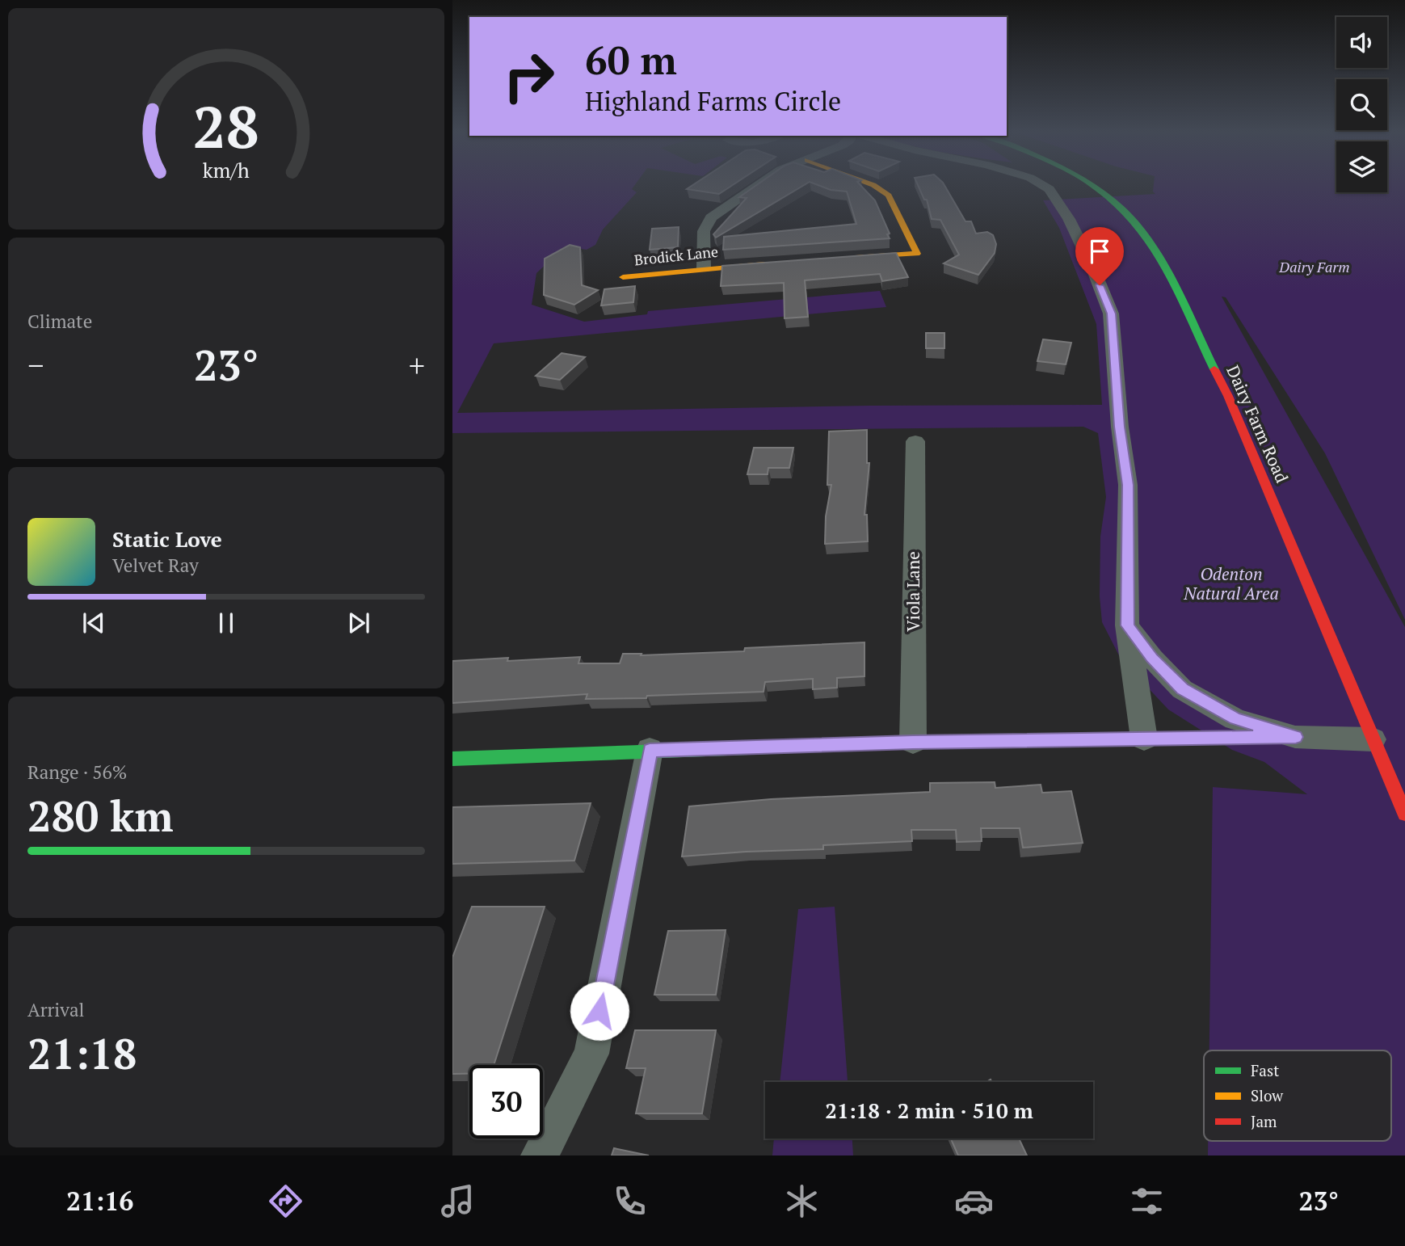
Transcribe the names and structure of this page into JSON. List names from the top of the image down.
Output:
{
  "streets": {
    "street": ["Brodick Lane", "Dairy Farm Road", "Viola Lane"]
  },
  "parks": ["Dairy Farm", "Odenton Natural Area"],
  "legend": ["Fast", "Slow", "Jam"],
  "page": {
    "turn": ["60 m", "Highland Farms Circle"],
    "tile": [
      "Climate",
      ["Range · 56%", "280 km"],
      ["Arrival", "21:18"]
    ],
    "heat": ["−", "23°", "+"],
    "song": ["Static Love", "Velvet Ray"],
    "limit": "30",
    "trip": "21:18 · 2 min · 510 m",
    "tabs": ["21:16", "23°"],
    "gauge": ["28", "km/h"]
  }
}
